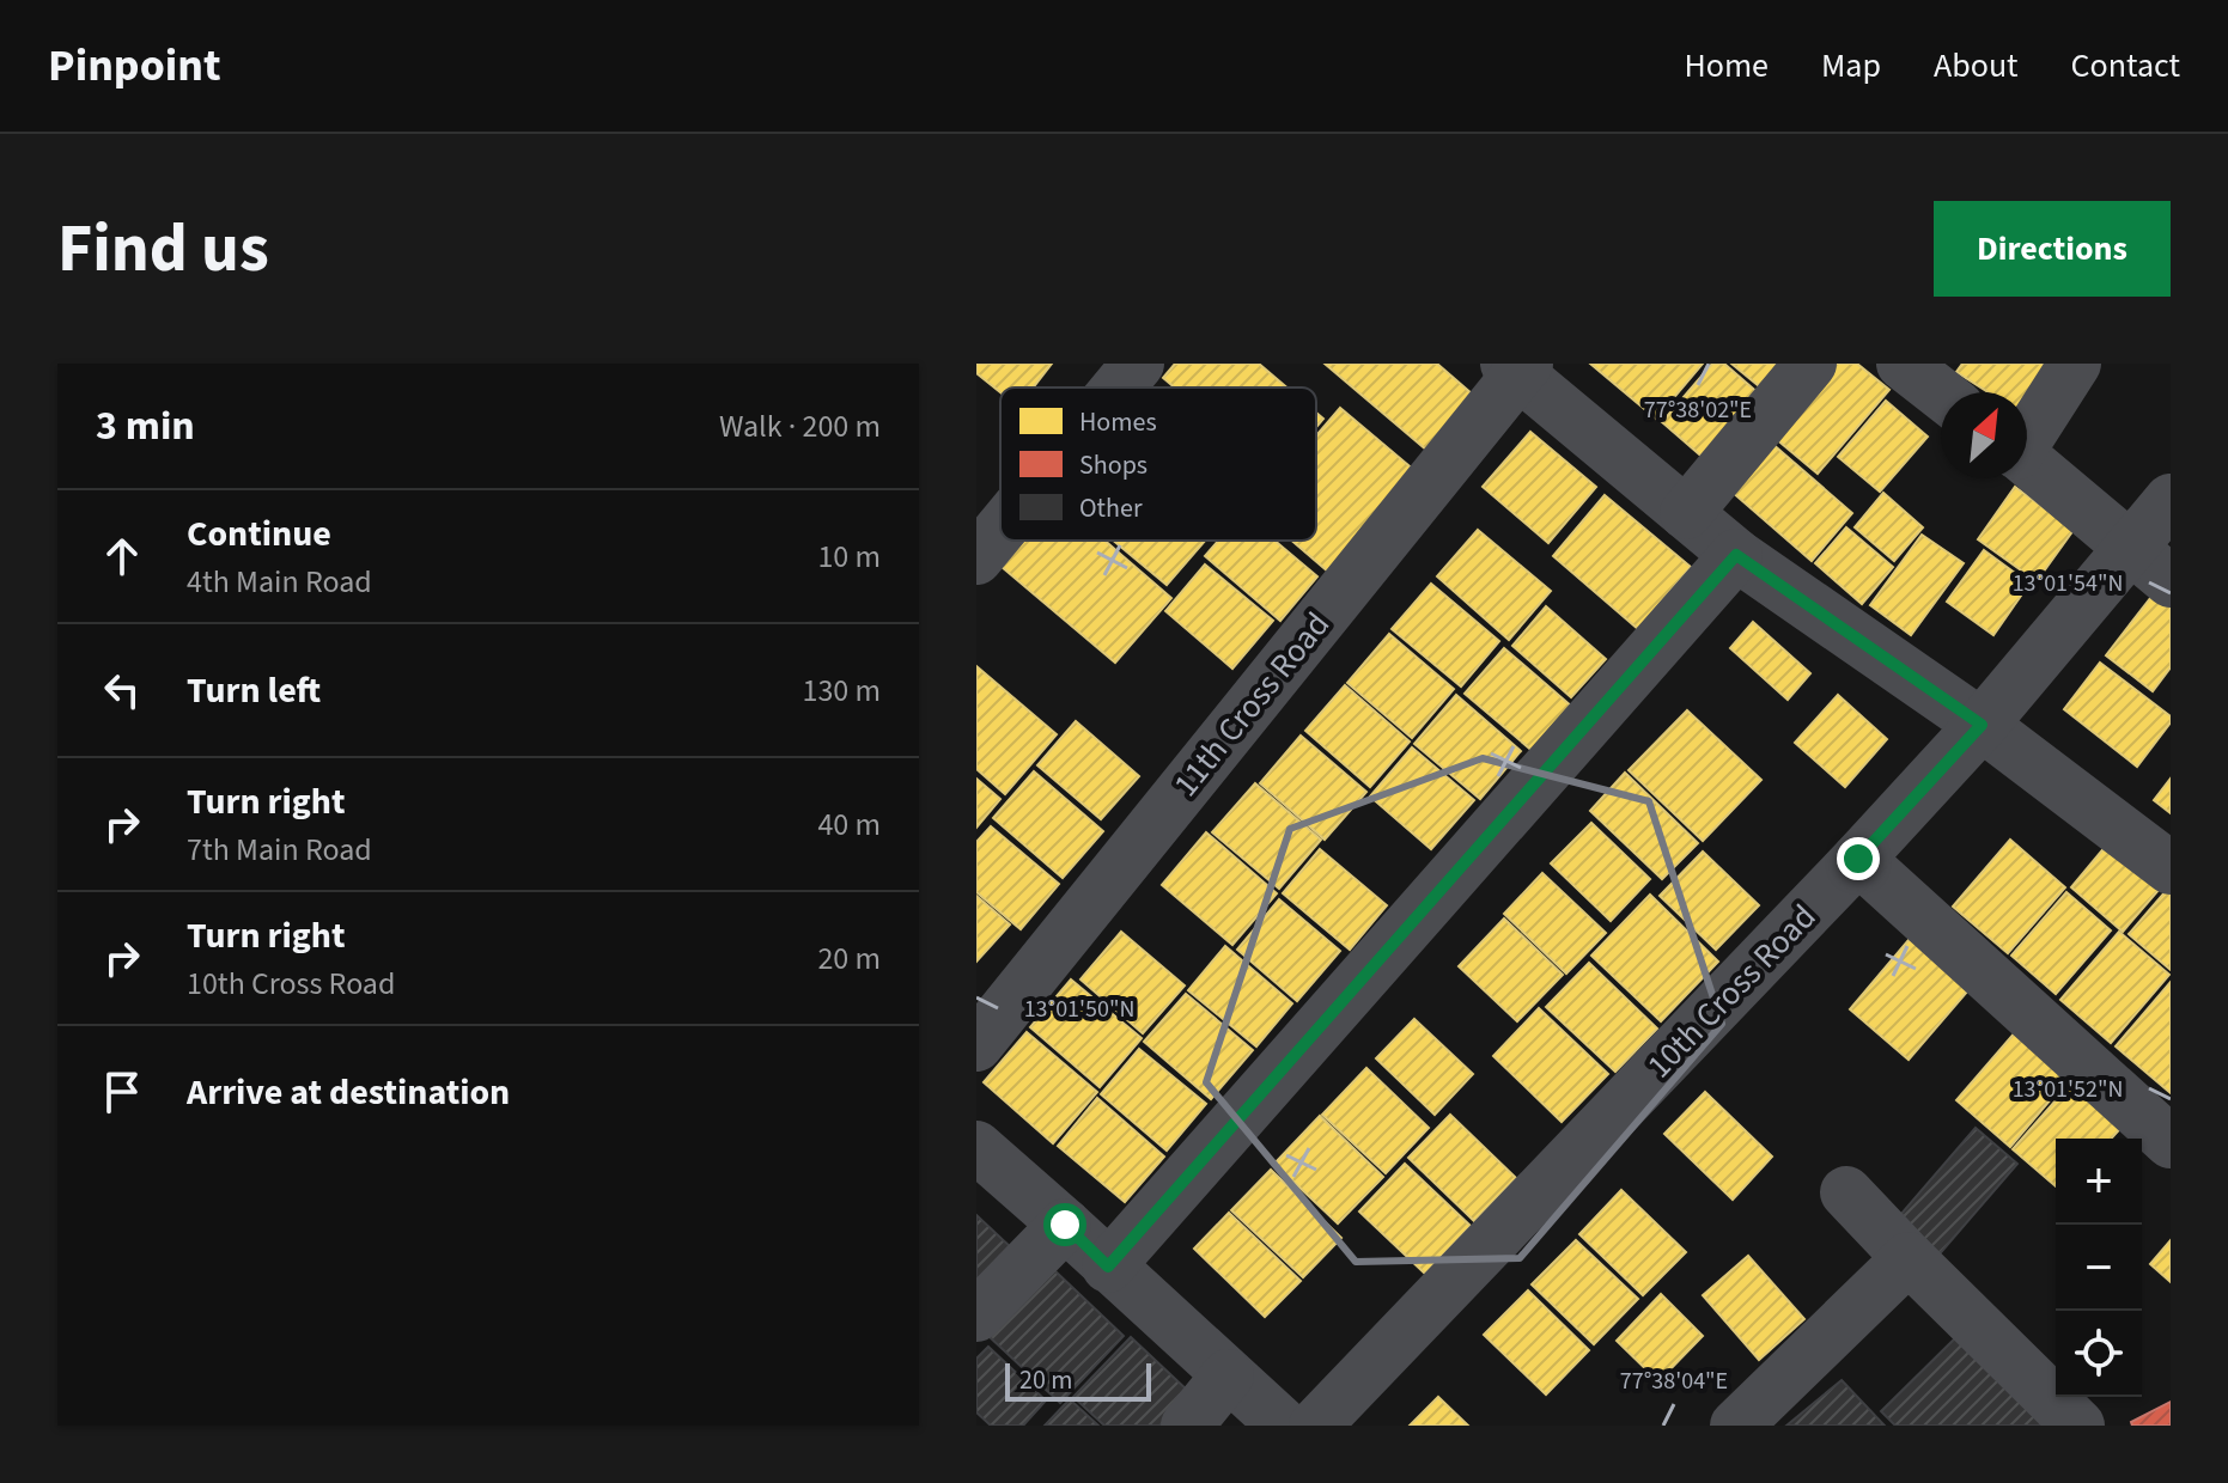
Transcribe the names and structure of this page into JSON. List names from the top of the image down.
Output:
{
  "streets": {
    "street": ["11th Cross Road", "10th Cross Road"]
  },
  "legend": ["Homes", "Shops", "Other"],
  "scale_bar": "20 m",
  "north": "top right",
  "page": {
    "header": "Pinpoint",
    "nav": [
      "Home",
      "Map",
      "About",
      "Contact"
    ],
    "buttons": "Directions",
    "title": "Find us",
    "heading": ["3 min", "Walk · 200 m"],
    "list": [
      ["Continue", "4th Main Road", "10 m"],
      ["Turn left", "130 m"],
      ["Turn right", "7th Main Road", "40 m"],
      ["Turn right", "10th Cross Road", "20 m"],
      "Arrive at destination"
    ],
    "map_buttons": ["+", "−"],
    "scale": "20 m"
  },
  "coordinates": [
    "77°38'02\"E",
    "13°01'54\"N",
    "13°01'50\"N",
    "13°01'52\"N",
    "77°38'04\"E"
  ]
}
